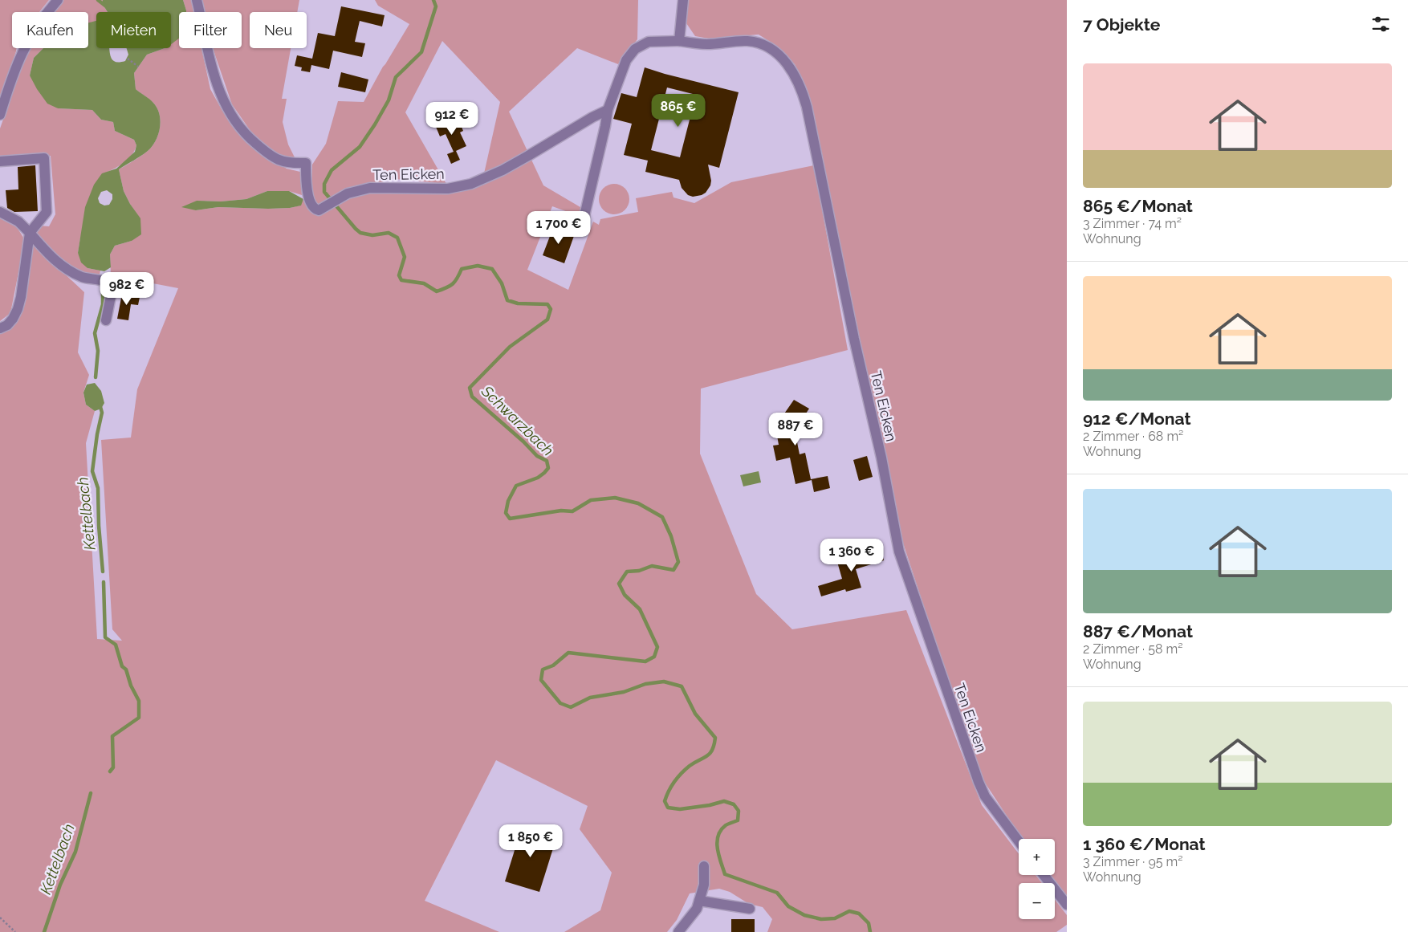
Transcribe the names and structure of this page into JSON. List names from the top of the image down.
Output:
{
  "streets": {
    "lane": ["Ten Eicken"]
  },
  "water": ["Schwarzbach", "Kettelbach"],
  "page": {
    "heading": "7 Objekte",
    "chip": [
      "Kaufen",
      "Mieten",
      "Filter",
      "Neu"
    ],
    "list": [
      {
        "name": "865 €/Monat",
        "note": "3 Zimmer · 74 m² · Wohnung"
      },
      {
        "name": "912 €/Monat",
        "note": "2 Zimmer · 68 m² · Wohnung"
      },
      {
        "name": "887 €/Monat",
        "note": "2 Zimmer · 58 m² · Wohnung"
      },
      {
        "name": "1 360 €/Monat",
        "note": "3 Zimmer · 95 m² · Wohnung"
      }
    ],
    "price": [
      "865 €",
      "912 €",
      "1 700 €",
      "982 €",
      "887 €",
      "1 360 €",
      "1 850 €"
    ],
    "map_buttons": ["+", "−"]
  }
}
